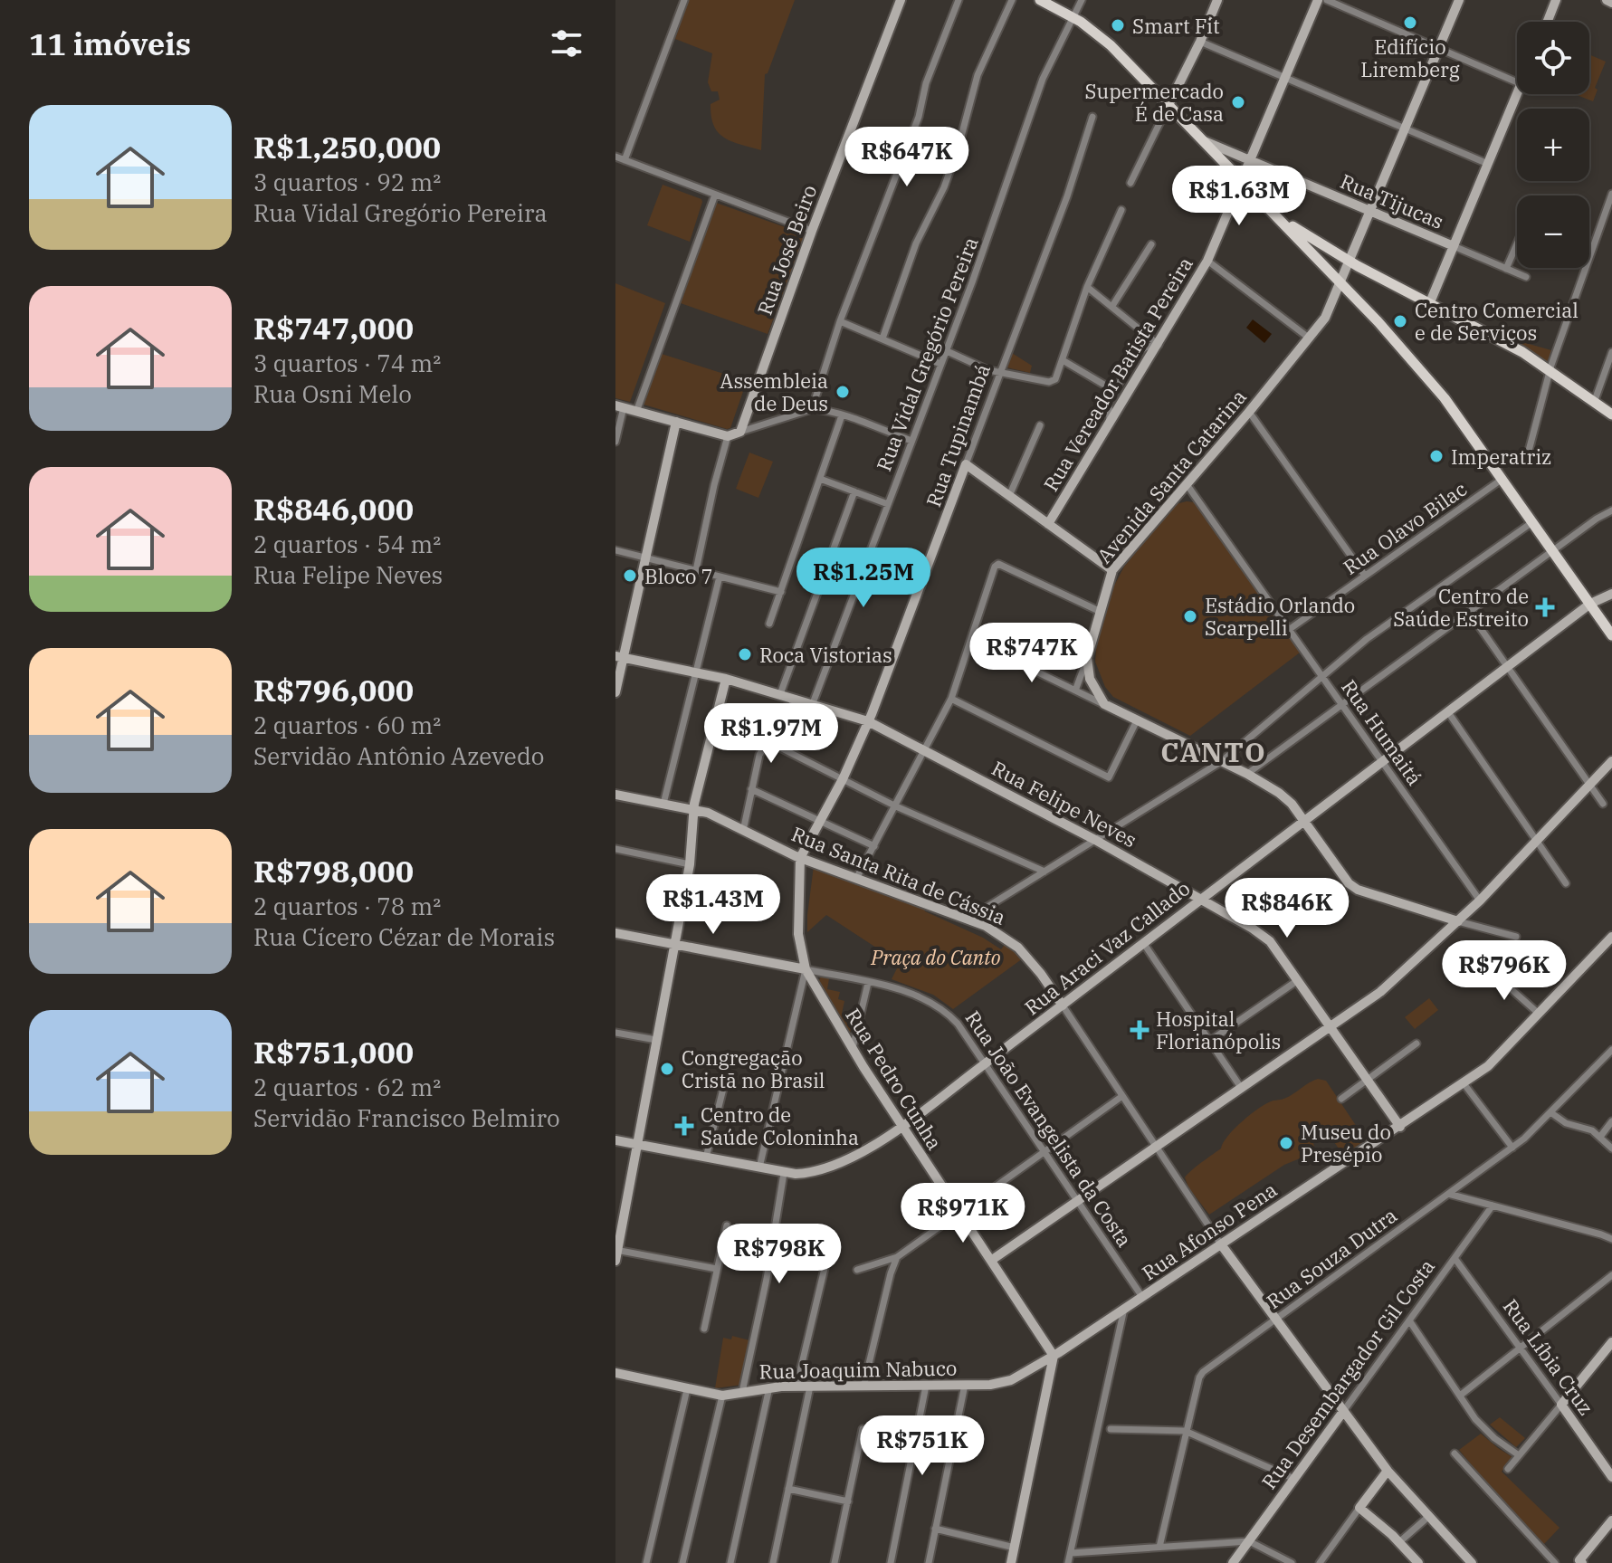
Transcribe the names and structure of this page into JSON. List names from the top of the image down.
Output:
{
  "streets": {
    "street": [
      "Rua Tijucas",
      "Rua José Beiro",
      "Rua Vidal Gregório Pereira",
      "Rua Vereador Batista Pereira",
      "Rua Tupinambá",
      "Avenida Santa Catarina",
      "Rua Olavo Bilac",
      "Rua Humaitá",
      "Rua Felipe Neves",
      "Rua Santa Rita de Cássia",
      "Rua Araci Vaz Callado",
      "Rua Pedro Cunha",
      "Rua João Evangelista da Costa",
      "Rua Afonso Pena",
      "Rua Souza Dutra",
      "Rua Líbia Cruz",
      "Rua Joaquim Nabuco",
      "Rua Desembargador Gil Costa"
    ]
  },
  "crossings": [
    ["Rua Tijucas", "Rua Vereador Batista Pereira"],
    ["Rua Tijucas", "Avenida Santa Catarina"],
    ["Rua Vidal Gregório Pereira", "Rua Felipe Neves"],
    ["Rua Tupinambá", "Rua Felipe Neves"],
    ["Rua Tupinambá", "Rua Santa Rita de Cássia"],
    ["Rua Tupinambá", "Rua Pedro Cunha"],
    ["Rua Tupinambá", "Rua João Evangelista da Costa"],
    ["Avenida Santa Catarina", "Rua Humaitá"],
    ["Rua Olavo Bilac", "Rua Humaitá"],
    ["Rua Humaitá", "Rua Araci Vaz Callado"],
    ["Rua Felipe Neves", "Rua Araci Vaz Callado"],
    ["Rua Felipe Neves", "Rua Afonso Pena"],
    ["Rua Santa Rita de Cássia", "Rua Araci Vaz Callado"],
    ["Rua Santa Rita de Cássia", "Rua Afonso Pena"],
    ["Rua Araci Vaz Callado", "Rua Pedro Cunha"],
    ["Rua Araci Vaz Callado", "Rua João Evangelista da Costa"],
    ["Rua Pedro Cunha", "Rua João Evangelista da Costa"],
    ["Rua Pedro Cunha", "Rua Afonso Pena"],
    ["Rua Pedro Cunha", "Rua Joaquim Nabuco"],
    ["Rua João Evangelista da Costa", "Rua Afonso Pena"],
    ["Rua Afonso Pena", "Rua Joaquim Nabuco"],
    ["Rua Líbia Cruz", "Rua Desembargador Gil Costa"]
  ],
  "districts": ["CANTO"],
  "parks": ["Praça do Canto"],
  "places": {
    "other": [
      "Edifício Liremberg",
      "Smart Fit",
      "Supermercado É de Casa",
      "Centro Comercial e de Serviços",
      "Assembleia de Deus",
      "Imperatriz",
      "Bloco 7",
      "Estádio Orlando Scarpelli",
      "Roca Vistorias",
      "Congregação Cristã no Brasil",
      "Museu do Presépio"
    ],
    "health": ["Centro de Saúde Estreito", "Hospital Florianópolis", "Centro de Saúde Coloninha"]
  },
  "page": {
    "heading": "11 imóveis",
    "map_buttons": ["+", "−"],
    "list": [
      {
        "name": "R$1,250,000",
        "note": "3 quartos · 92 m² · Rua Vidal Gregório Pereira"
      },
      {
        "name": "R$747,000",
        "note": "3 quartos · 74 m² · Rua Osni Melo"
      },
      {
        "name": "R$846,000",
        "note": "2 quartos · 54 m² · Rua Felipe Neves"
      },
      {
        "name": "R$796,000",
        "note": "2 quartos · 60 m² · Servidão Antônio Azevedo"
      },
      {
        "name": "R$798,000",
        "note": "2 quartos · 78 m² · Rua Cícero Cézar de Morais"
      },
      {
        "name": "R$751,000",
        "note": "2 quartos · 62 m² · Servidão Francisco Belmiro"
      }
    ],
    "price": [
      "R$647K",
      "R$1.63M",
      "R$1.25M",
      "R$747K",
      "R$1.97M",
      "R$1.43M",
      "R$846K",
      "R$796K",
      "R$971K",
      "R$798K",
      "R$751K"
    ]
  }
}
